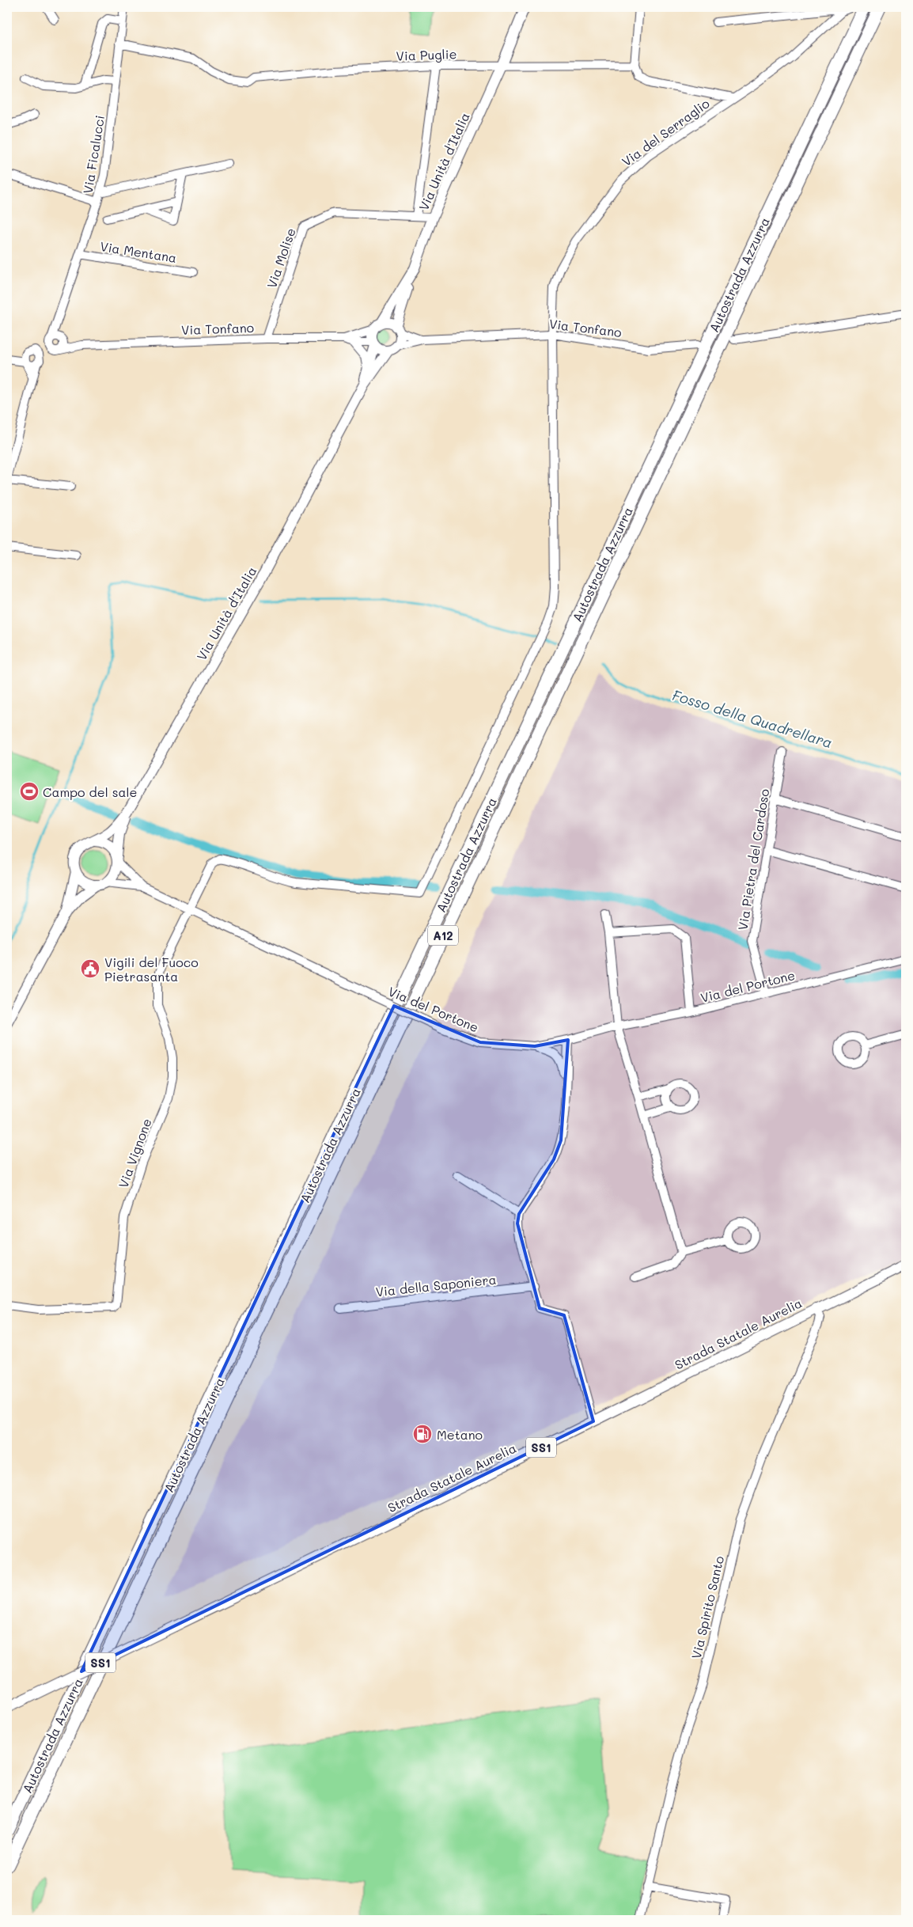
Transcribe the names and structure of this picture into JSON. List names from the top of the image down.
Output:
{
  "streets": {
    "highway": ["Autostrada Azzurra", "A12"],
    "main road": ["Via Unità d'Italia", "Strada Statale Aurelia", "SS1"],
    "street": [
      "Via Puglie",
      "Via del Serraglio",
      "Via Ficalucci",
      "Via Mentana",
      "Via Molise",
      "Via Tonfano",
      "Via Pietra del Cardoso",
      "Via del Portone",
      "Via Vignone",
      "Via della Saponiera",
      "Via Spirito Santo"
    ]
  },
  "crossings": [
    ["Via Puglie", "Via Ficalucci"],
    ["Via Puglie", "Via Unità d'Italia"],
    ["Via del Serraglio", "Via Tonfano"],
    ["Via del Serraglio", "Via del Portone"],
    ["Via del Serraglio", "Via Vignone"],
    ["Via Ficalucci", "Via Mentana"],
    ["Via Unità d'Italia", "Via Molise"],
    ["Via Unità d'Italia", "Via Tonfano"],
    ["Via Unità d'Italia", "Via del Portone"],
    ["Via Molise", "Via Tonfano"],
    ["Via Pietra del Cardoso", "Via del Portone"],
    ["Via del Portone", "Via Vignone"],
    ["Strada Statale Aurelia", "Via Spirito Santo"]
  ],
  "water": ["Fosso della Quadrellara"],
  "places": {
    "sports": ["Campo del sale"],
    "public building": ["Vigili del Fuoco Pietrasanta"],
    "fuel station": ["Metano"]
  }
}
